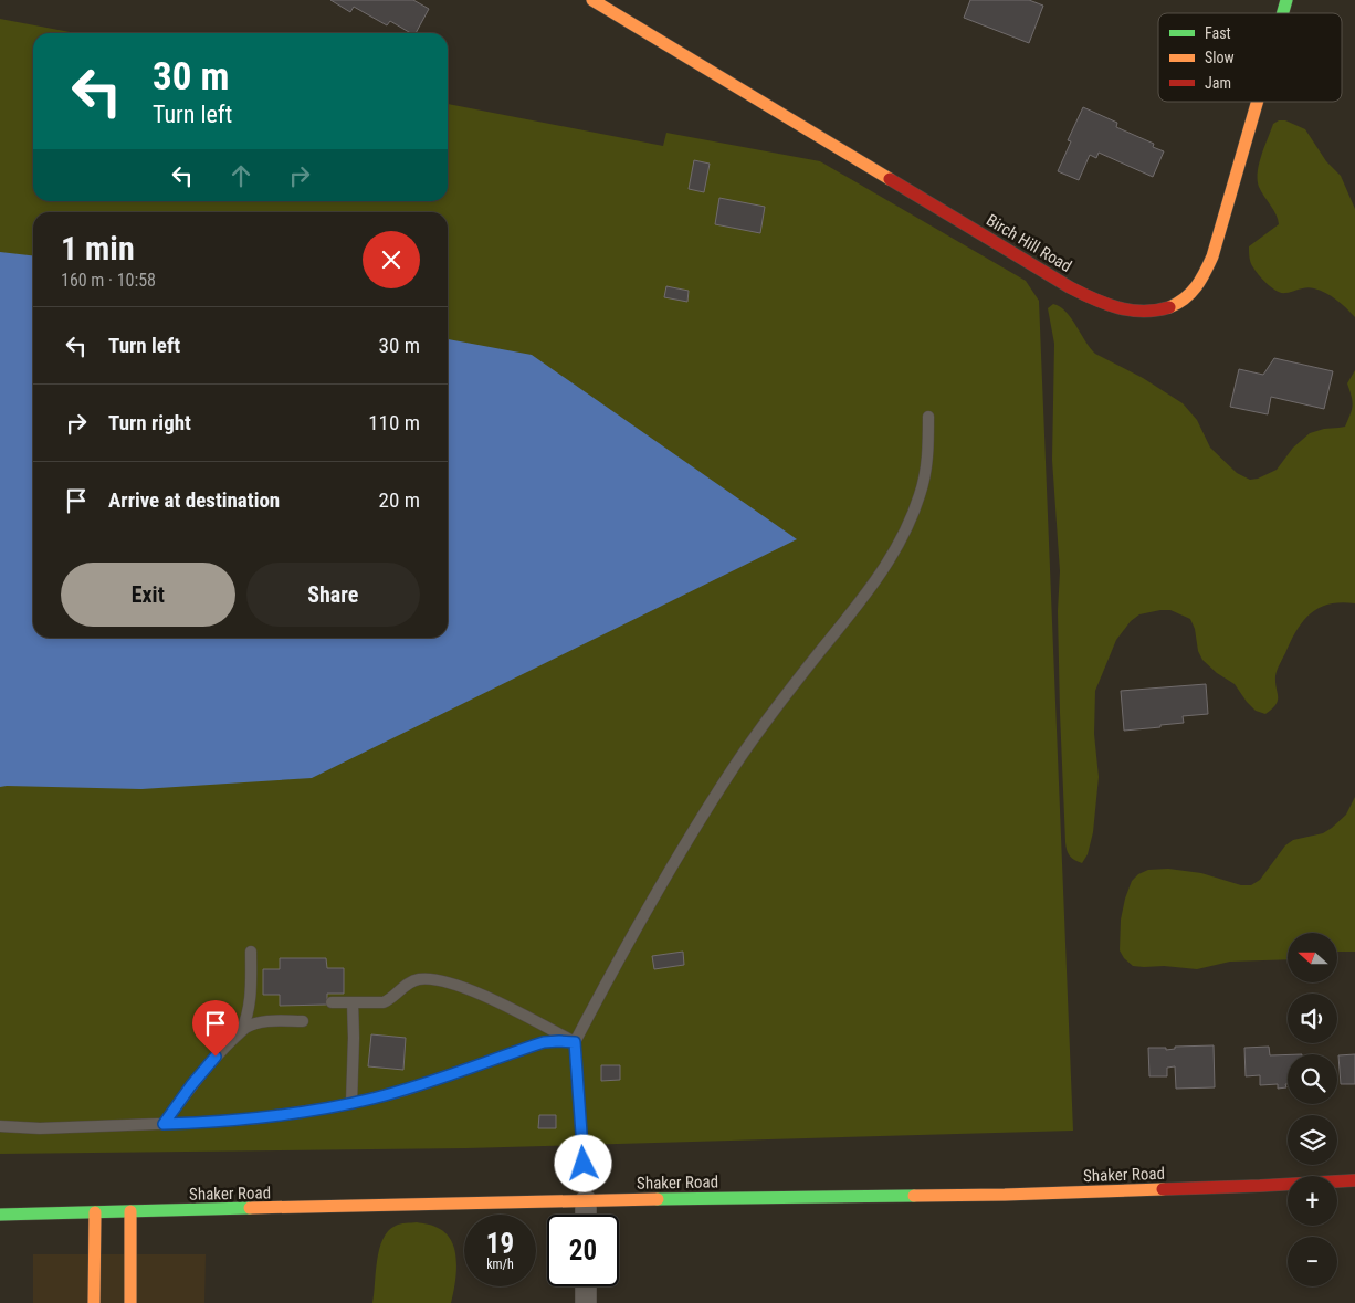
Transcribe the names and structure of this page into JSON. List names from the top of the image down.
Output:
{
  "streets": {
    "main road": ["Birch Hill Road", "Shaker Road"]
  },
  "legend": ["Fast", "Slow", "Jam"],
  "north": "left",
  "page": {
    "turn": ["30 m", "Turn left"],
    "heading": ["1 min", "160 m · 10:58"],
    "list": [
      {
        "name": "Turn left",
        "value": "30 m"
      },
      {
        "name": "Turn right",
        "value": "110 m"
      },
      {
        "name": "Arrive at destination",
        "value": "20 m"
      }
    ],
    "buttons": ["Exit", "Share"],
    "map_buttons": ["+", "−"],
    "speed": "19 km/h",
    "limit": "20"
  }
}
